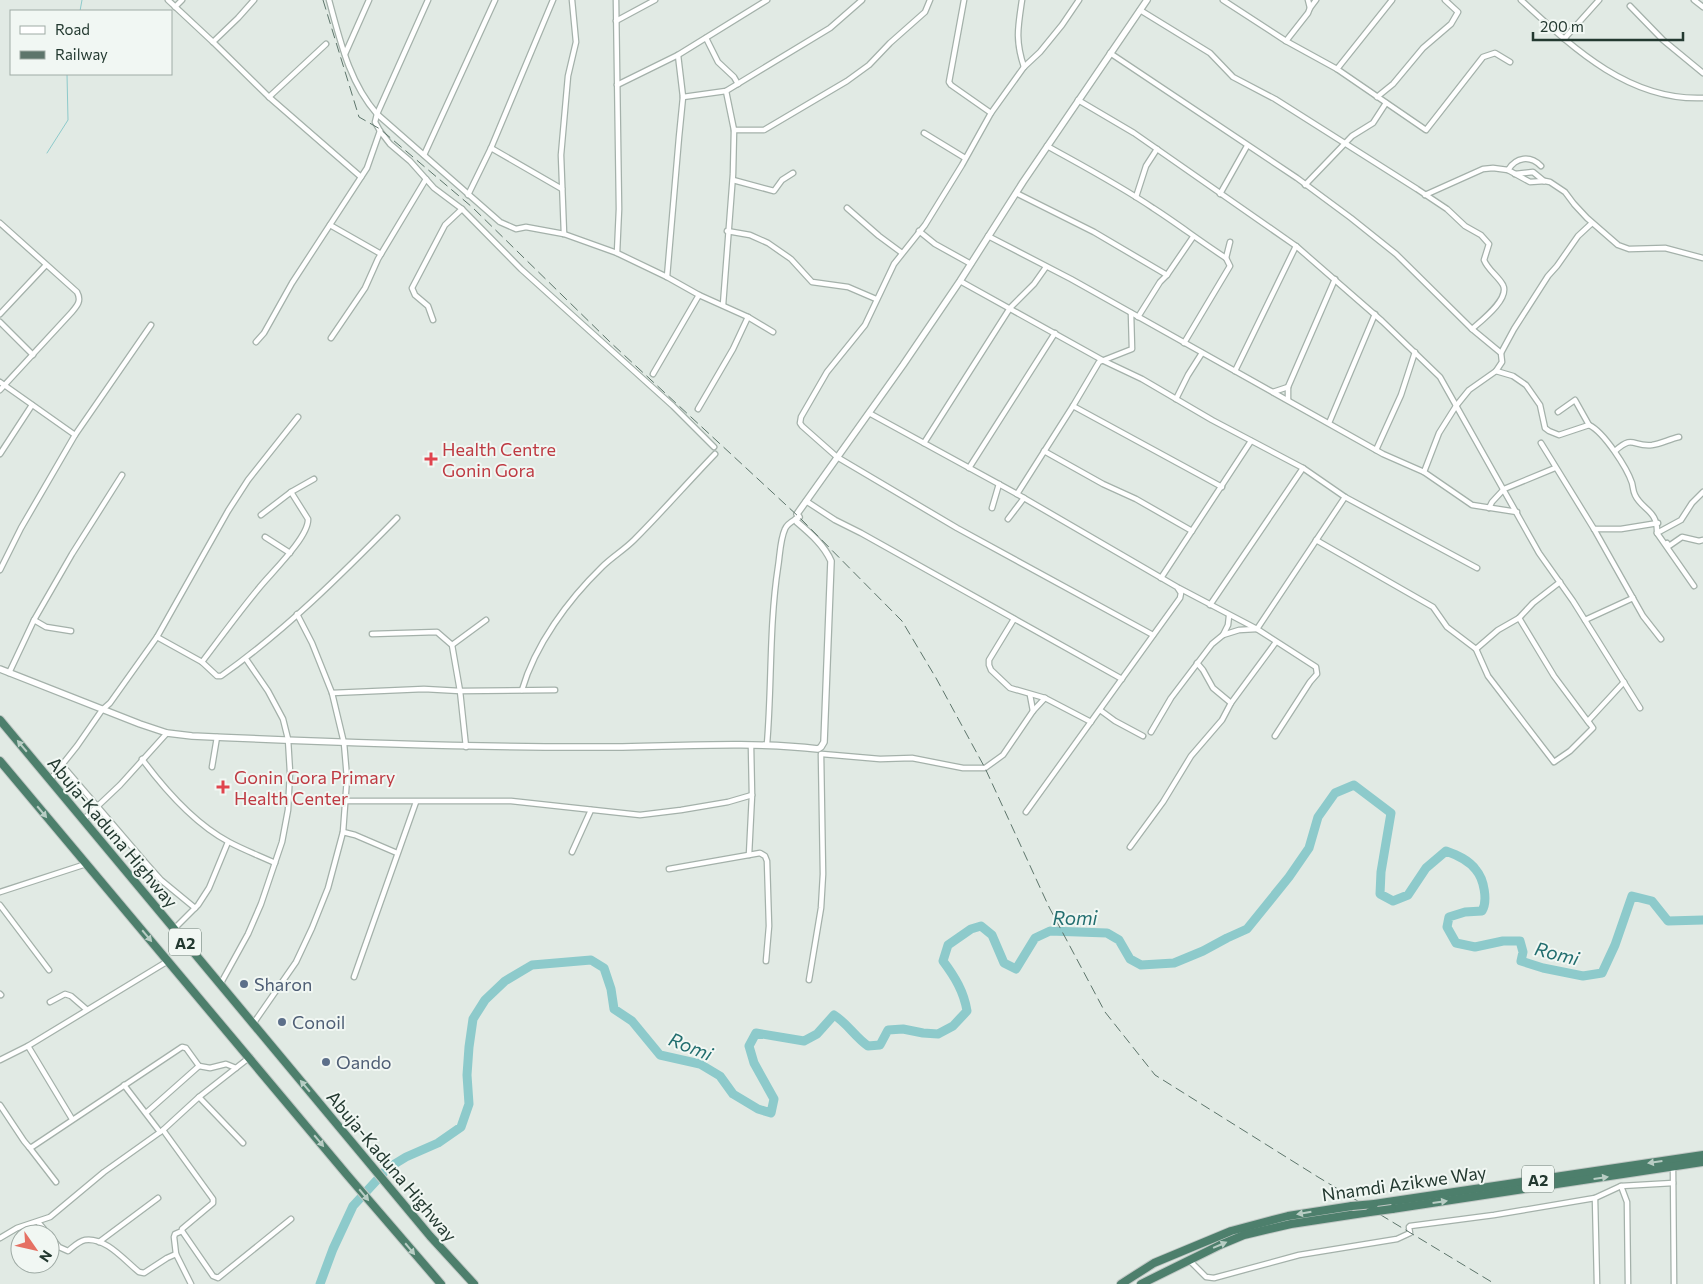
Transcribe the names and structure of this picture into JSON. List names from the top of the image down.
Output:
{
  "streets": {
    "highway": ["Abuja-Kaduna Highway", "A2", "Nnamdi Azikwe Way"]
  },
  "crossings": [
    ["A2", "Nnamdi Azikwe Way"]
  ],
  "water": ["Romi"],
  "places": {
    "health": ["Health Centre Gonin Gora", "Gonin Gora Primary Health Center"],
    "other": ["Sharon", "Conoil", "Oando"]
  },
  "legend": ["Road", "Railway"],
  "scale_bar": "200 m",
  "north": "bottom right"
}
